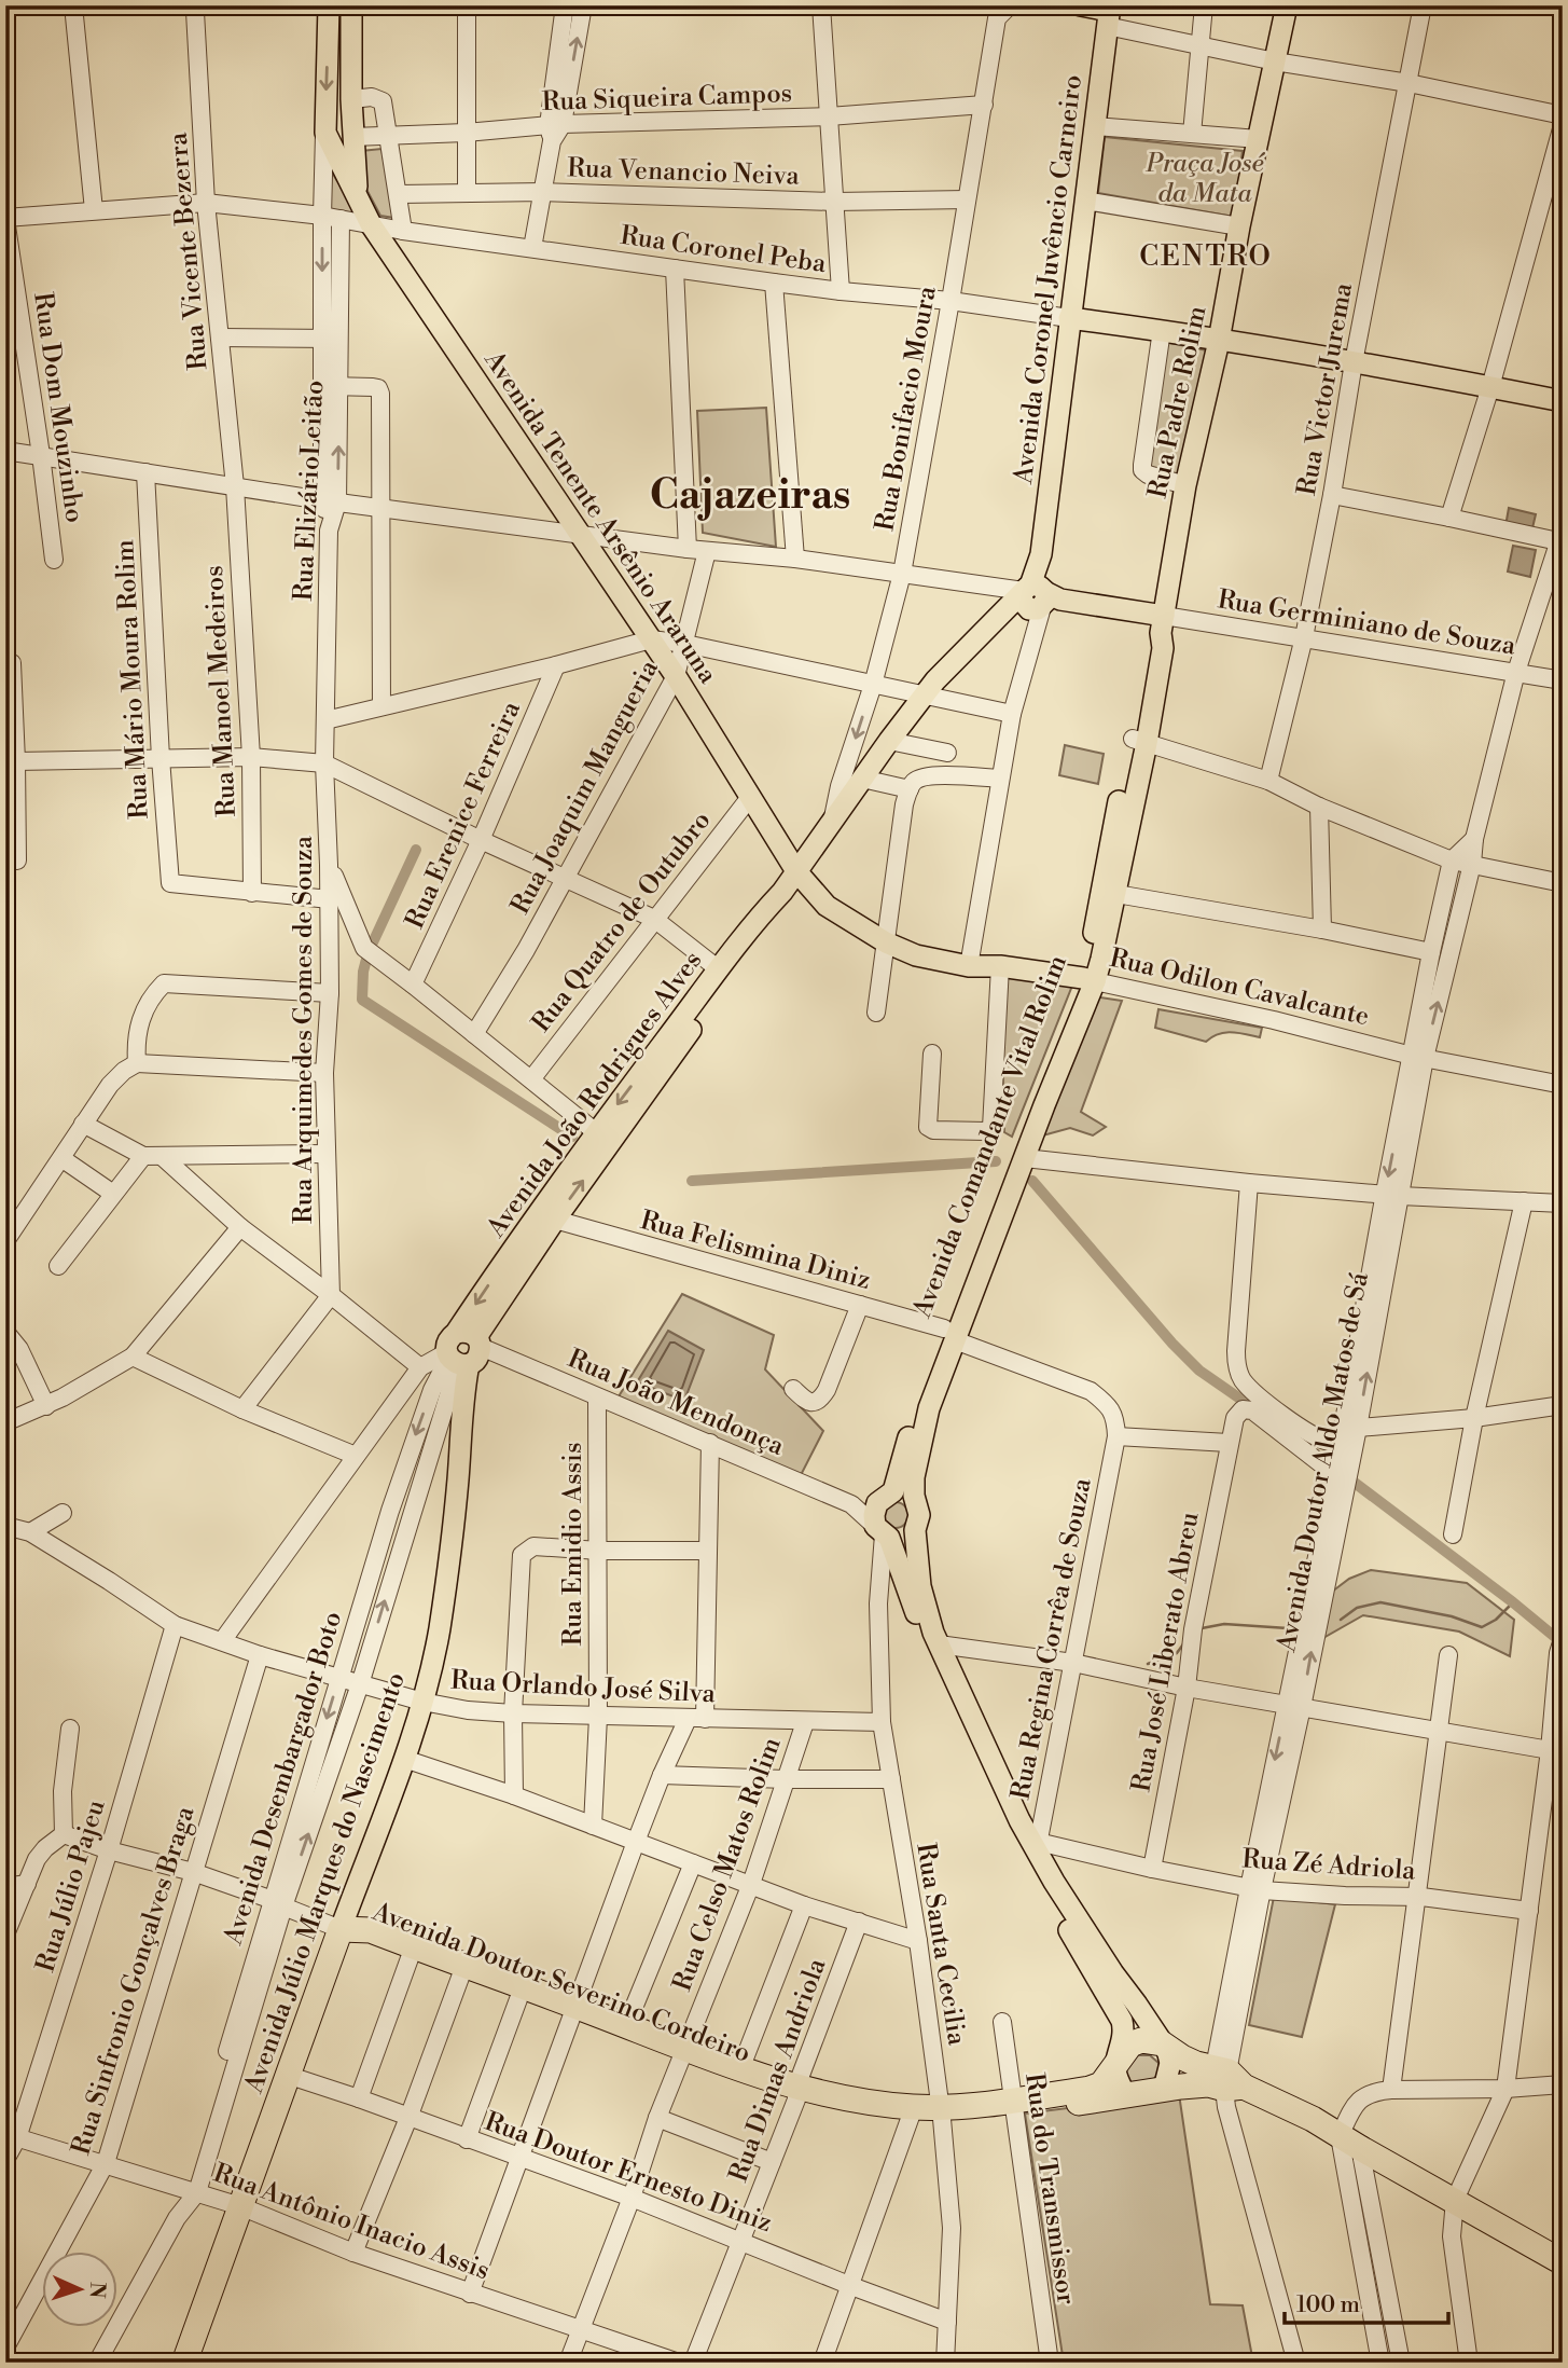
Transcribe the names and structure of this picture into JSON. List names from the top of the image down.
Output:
{
  "streets": {
    "highway": ["Avenida Júlio Marques do Nascimento", "Avenida Doutor Severino Cordeiro"],
    "main road": [
      "Avenida Coronel Juvêncio Carneiro",
      "Rua Padre Rolim",
      "Avenida Tenente Arsênio Araruna",
      "Rua Odilon Cavalcante",
      "Avenida João Rodrigues Alves",
      "Avenida Comandante Vital Rolim"
    ],
    "street": [
      "Rua Siqueira Campos",
      "Rua Venancio Neiva",
      "Rua Coronel Peba",
      "Rua Vicente Bezerra",
      "Rua Victor Jurema",
      "Rua Dom Mouzinho",
      "Rua Bonifacio Moura",
      "Rua ElizárioLeitão",
      "Rua Germiniano de Souza",
      "Rua Mário Moura Rolim",
      "Rua Manoel Medeiros",
      "Rua Joaquim Mangueria",
      "Rua Erenice Ferreira",
      "Rua Quatro de Outubro",
      "Rua Arquimedes Gomes de Souza",
      "Rua Felismina Diniz",
      "Rua João Mendonça",
      "Avenida Doutor Aldo Matos de Sá",
      "Rua Emidio Assis",
      "Rua Regina Corrêa de Souza",
      "Rua José Liberato Abreu",
      "Rua Orlando José Silva",
      "Avenida Desembargador Boto",
      "Rua Celso Matos Rolim",
      "Rua Zé Adriola",
      "Rua Júlio Pajeu",
      "Rua Santa Cecilia",
      "Rua Sinfronio Gonçalves Braga",
      "Rua Dimas Andriola",
      "Rua Doutor Ernesto Diniz",
      "Rua do Transmissor",
      "Rua Antônio Inacio Assis"
    ]
  },
  "crossings": [
    ["Rua Siqueira Campos", "Rua Bonifacio Moura"],
    ["Rua Venancio Neiva", "Rua Bonifacio Moura"],
    ["Rua Coronel Peba", "Rua Vicente Bezerra"],
    ["Rua Coronel Peba", "Avenida Coronel Juvêncio Carneiro"],
    ["Rua Coronel Peba", "Rua Dom Mouzinho"],
    ["Rua Coronel Peba", "Rua Bonifacio Moura"],
    ["Rua Coronel Peba", "Rua ElizárioLeitão"],
    ["Rua Coronel Peba", "Avenida Tenente Arsênio Araruna"],
    ["Rua Vicente Bezerra", "Rua Manoel Medeiros"],
    ["Avenida Coronel Juvêncio Carneiro", "Avenida João Rodrigues Alves"],
    ["Rua Victor Jurema", "Rua Germiniano de Souza"],
    ["Rua Padre Rolim", "Rua Germiniano de Souza"],
    ["Rua Padre Rolim", "Avenida João Rodrigues Alves"],
    ["Rua Padre Rolim", "Avenida Comandante Vital Rolim"],
    ["Rua Bonifacio Moura", "Avenida João Rodrigues Alves"],
    ["Rua ElizárioLeitão", "Rua Arquimedes Gomes de Souza"],
    ["Avenida Tenente Arsênio Araruna", "Rua Joaquim Mangueria"],
    ["Avenida Tenente Arsênio Araruna", "Rua Quatro de Outubro"],
    ["Avenida Tenente Arsênio Araruna", "Rua Odilon Cavalcante"],
    ["Avenida Tenente Arsênio Araruna", "Avenida João Rodrigues Alves"],
    ["Rua Germiniano de Souza", "Avenida João Rodrigues Alves"],
    ["Rua Germiniano de Souza", "Avenida Comandante Vital Rolim"],
    ["Rua Germiniano de Souza", "Avenida Doutor Aldo Matos de Sá"],
    ["Rua Mário Moura Rolim", "Rua Manoel Medeiros"],
    ["Rua Odilon Cavalcante", "Avenida João Rodrigues Alves"],
    ["Rua Odilon Cavalcante", "Avenida Comandante Vital Rolim"],
    ["Rua Odilon Cavalcante", "Avenida Doutor Aldo Matos de Sá"],
    ["Avenida João Rodrigues Alves", "Avenida Comandante Vital Rolim"],
    ["Avenida João Rodrigues Alves", "Rua Felismina Diniz"],
    ["Avenida João Rodrigues Alves", "Rua João Mendonça"],
    ["Avenida João Rodrigues Alves", "Avenida Desembargador Boto"],
    ["Avenida João Rodrigues Alves", "Avenida Júlio Marques do Nascimento"],
    ["Avenida Comandante Vital Rolim", "Rua Felismina Diniz"],
    ["Avenida Comandante Vital Rolim", "Rua Regina Corrêa de Souza"],
    ["Avenida Comandante Vital Rolim", "Rua Zé Adriola"],
    ["Avenida Comandante Vital Rolim", "Rua Santa Cecilia"],
    ["Avenida Comandante Vital Rolim", "Avenida Doutor Severino Cordeiro"],
    ["Rua Felismina Diniz", "Rua Regina Corrêa de Souza"],
    ["Rua João Mendonça", "Rua Emidio Assis"],
    ["Rua João Mendonça", "Avenida Desembargador Boto"],
    ["Rua João Mendonça", "Avenida Júlio Marques do Nascimento"],
    ["Avenida Doutor Aldo Matos de Sá", "Rua José Liberato Abreu"],
    ["Avenida Doutor Aldo Matos de Sá", "Rua Zé Adriola"],
    ["Rua Emidio Assis", "Rua Orlando José Silva"],
    ["Rua Regina Corrêa de Souza", "Rua Zé Adriola"],
    ["Rua José Liberato Abreu", "Rua Zé Adriola"],
    ["Rua Orlando José Silva", "Avenida Desembargador Boto"],
    ["Rua Orlando José Silva", "Rua Celso Matos Rolim"],
    ["Rua Orlando José Silva", "Avenida Júlio Marques do Nascimento"],
    ["Rua Orlando José Silva", "Rua Júlio Pajeu"],
    ["Rua Orlando José Silva", "Rua Santa Cecilia"],
    ["Rua Orlando José Silva", "Rua Sinfronio Gonçalves Braga"],
    ["Avenida Desembargador Boto", "Avenida Júlio Marques do Nascimento"],
    ["Avenida Desembargador Boto", "Rua Antônio Inacio Assis"],
    ["Rua Celso Matos Rolim", "Avenida Doutor Severino Cordeiro"],
    ["Rua Celso Matos Rolim", "Rua Doutor Ernesto Diniz"],
    ["Rua Celso Matos Rolim", "Rua Antônio Inacio Assis"],
    ["Avenida Júlio Marques do Nascimento", "Avenida Doutor Severino Cordeiro"],
    ["Avenida Júlio Marques do Nascimento", "Rua Doutor Ernesto Diniz"],
    ["Avenida Júlio Marques do Nascimento", "Rua Antônio Inacio Assis"],
    ["Rua Júlio Pajeu", "Rua Antônio Inacio Assis"],
    ["Rua Santa Cecilia", "Avenida Doutor Severino Cordeiro"],
    ["Rua Santa Cecilia", "Rua Doutor Ernesto Diniz"],
    ["Rua Sinfronio Gonçalves Braga", "Rua Antônio Inacio Assis"],
    ["Avenida Doutor Severino Cordeiro", "Rua Dimas Andriola"],
    ["Avenida Doutor Severino Cordeiro", "Rua do Transmissor"],
    ["Rua Dimas Andriola", "Rua Doutor Ernesto Diniz"]
  ],
  "districts": ["CENTRO", "Cajazeiras"],
  "parks": ["Praça José da Mata"],
  "scale_bar": "100 m",
  "north": "right"
}
